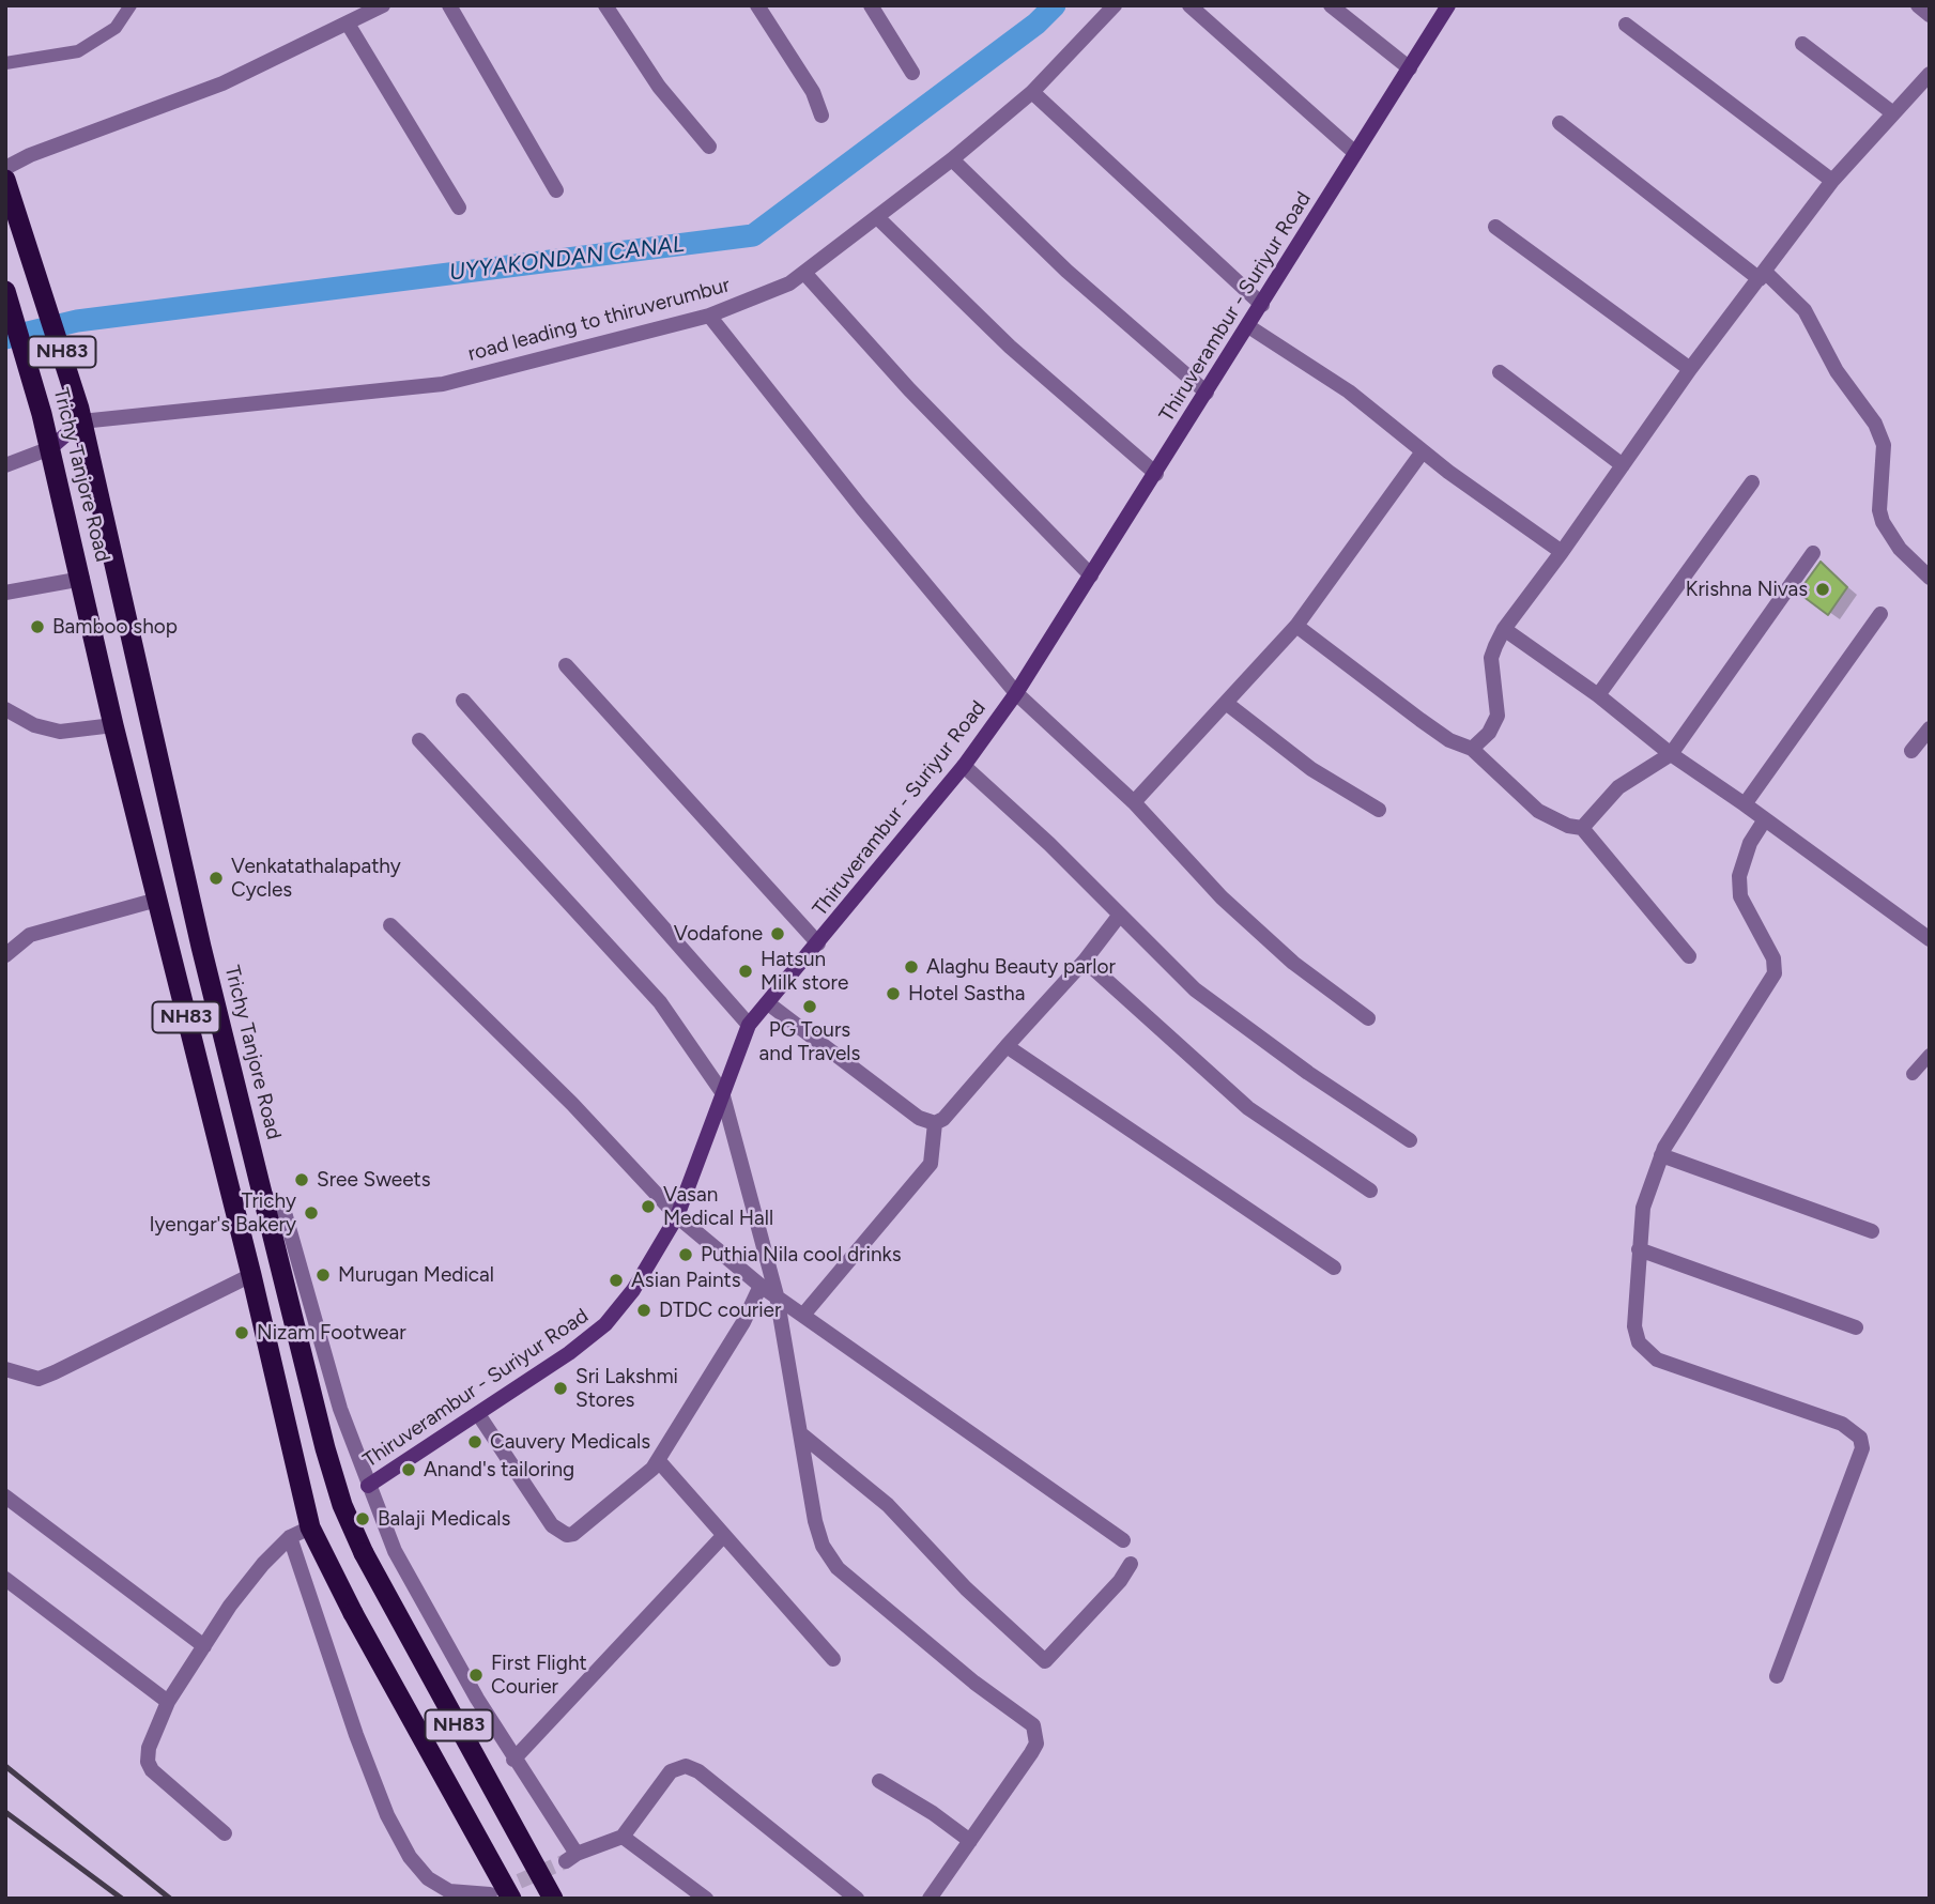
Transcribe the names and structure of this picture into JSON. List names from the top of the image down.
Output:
{
  "streets": {
    "highway": ["NH83", "Trichy Tanjore Road"],
    "main road": ["Thiruverambur - Suriyur Road"],
    "street": ["road leading to thiruverumbur"]
  },
  "crossings": [
    ["road leading to thiruverumbur", "Trichy Tanjore Road"]
  ],
  "water": ["UYYAKONDAN CANAL"],
  "places": [
    "Krishna Nivas",
    "Bamboo shop",
    "Venkatathalapathy Cycles",
    "Vodafone",
    "Alaghu Beauty parlor",
    "Hatsun Milk store",
    "Hotel Sastha",
    "PG Tours and Travels",
    "Sree Sweets",
    "Vasan Medical Hall",
    "Trichy Iyengar's Bakery",
    "Puthia Nila cool drinks",
    "Murugan Medical",
    "Asian Paints",
    "DTDC courier",
    "Nizam Footwear",
    "Sri Lakshmi Stores",
    "Cauvery Medicals",
    "Anand's tailoring",
    "Balaji Medicals",
    "First Flight Courier"
  ]
}
